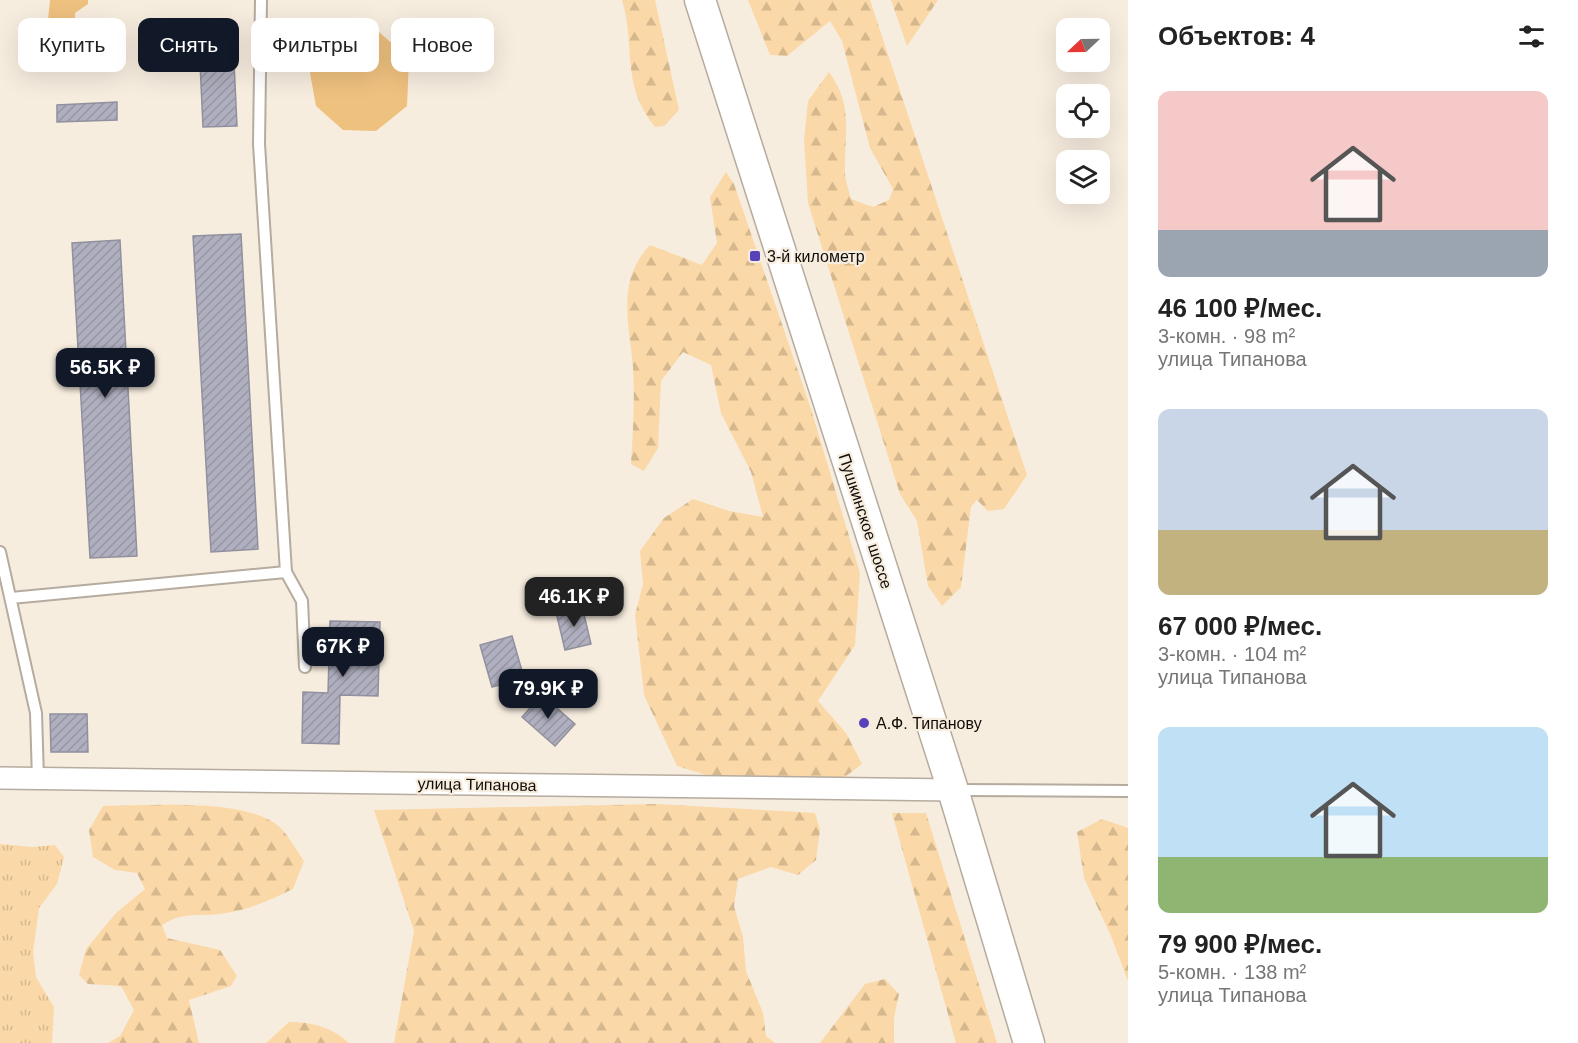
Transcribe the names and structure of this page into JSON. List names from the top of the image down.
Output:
{
  "streets": {
    "main road": ["Пушкинское шоссе"],
    "street": ["улица Типанова"]
  },
  "crossings": [
    ["Пушкинское шоссе", "улица Типанова"]
  ],
  "places": {
    "transit": ["3-й километр"],
    "other": ["А.Ф. Типанову"]
  },
  "north": "left",
  "page": {
    "heading": "Объектов: 4",
    "chip": [
      "Купить",
      "Снять",
      "Фильтры",
      "Новое"
    ],
    "list": [
      {
        "name": "46 100 ₽/мес.",
        "note": "3-комн. · 98 m² · улица Типанова"
      },
      {
        "name": "67 000 ₽/мес.",
        "note": "3-комн. · 104 m² · улица Типанова"
      },
      {
        "name": "79 900 ₽/мес.",
        "note": "5-комн. · 138 m² · улица Типанова"
      }
    ],
    "price": [
      "56.5K ₽",
      "46.1K ₽",
      "67K ₽",
      "79.9K ₽"
    ]
  }
}
